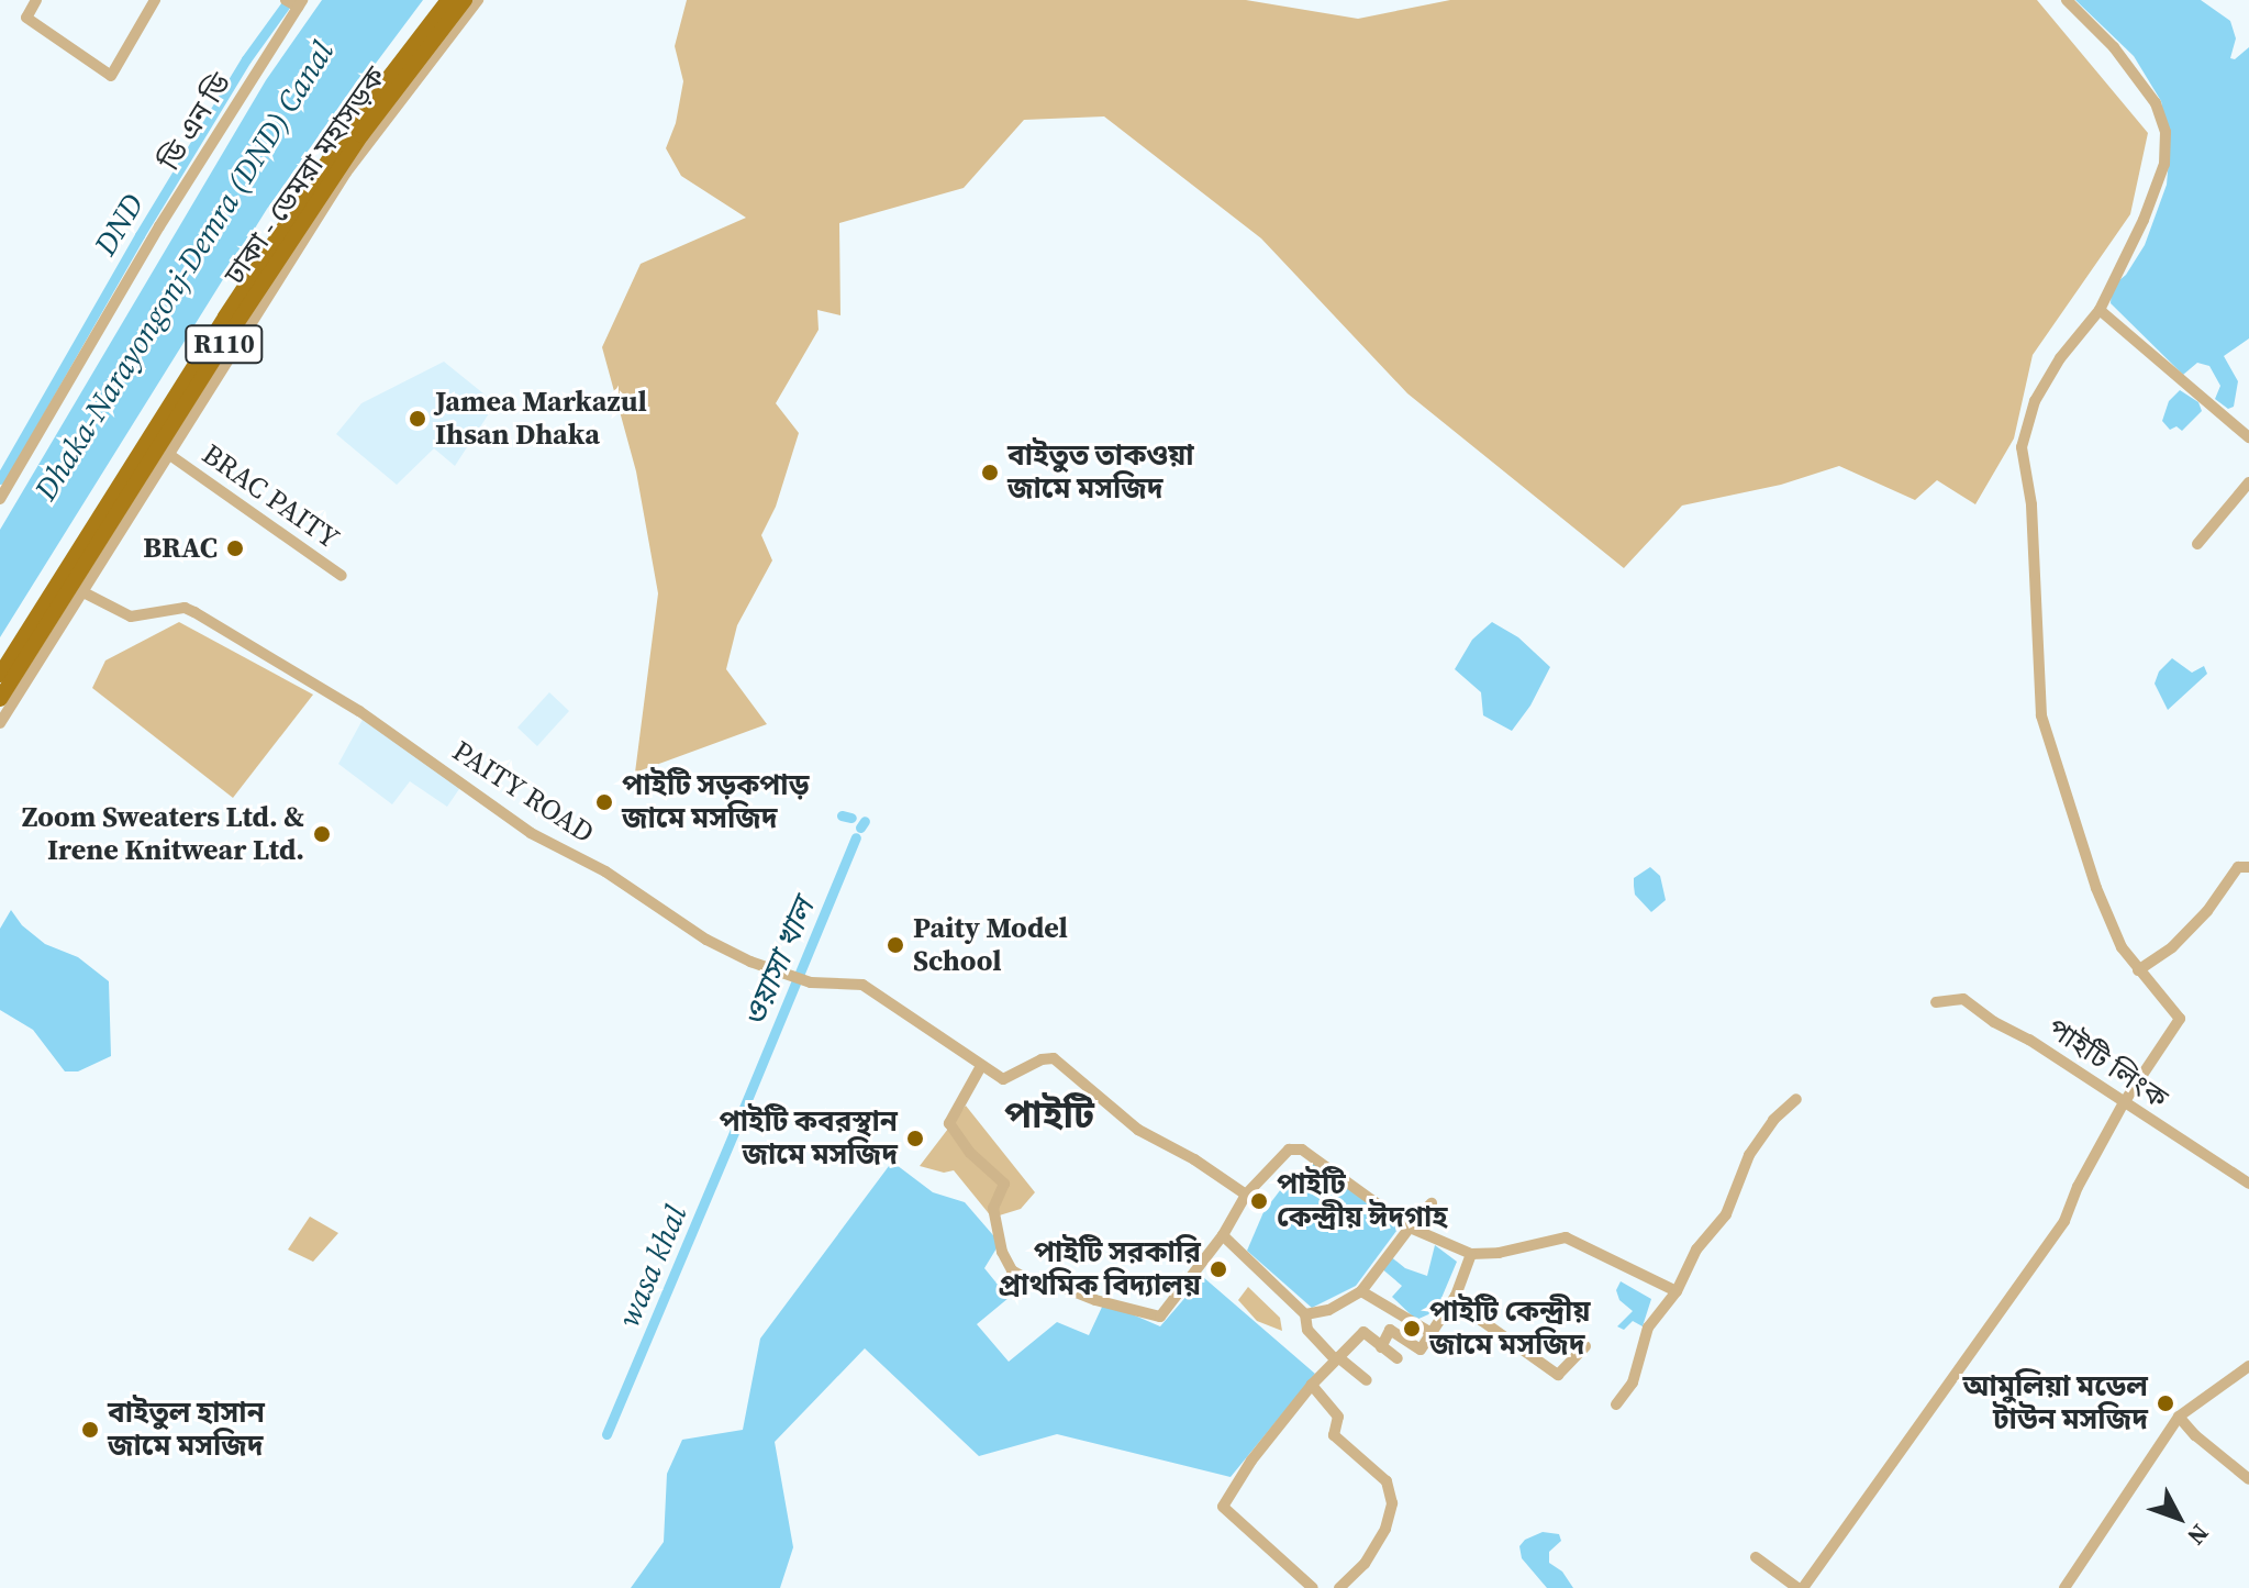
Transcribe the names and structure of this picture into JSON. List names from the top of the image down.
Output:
{
  "streets": {
    "main road": ["ঢাকা - ডেমরা মহাসড়ক", "R110"],
    "street": [
      "ডি এন ডি",
      "BRAC PAITY",
      "PAITY ROAD",
      "পাইটি লিংক"
    ]
  },
  "districts": ["পাইটি"],
  "water": [
    "DND",
    "Dhaka-Narayongonj-Demra (DND) Canal",
    "ওয়াসা খাল",
    "wasa khal"
  ],
  "places": [
    "Jamea Markazul Ihsan Dhaka",
    "বাইতুত তাকওয়া জামে মসজিদ",
    "BRAC",
    "পাইটি সড়কপাড় জামে মসজিদ",
    "Zoom Sweaters Ltd. & Irene Knitwear Ltd.",
    "Paity Model School",
    "পাইটি কবরস্থান জামে মসজিদ",
    "পাইটি কেন্দ্রীয় ঈদগাহ",
    "পাইটি সরকারি প্রাথমিক বিদ্যালয়",
    "পাইটি কেন্দ্রীয় জামে মসজিদ",
    "আমুলিয়া মডেল টাউন মসজিদ",
    "বাইতুল হাসান জামে মসজিদ"
  ],
  "north": "bottom right"
}
